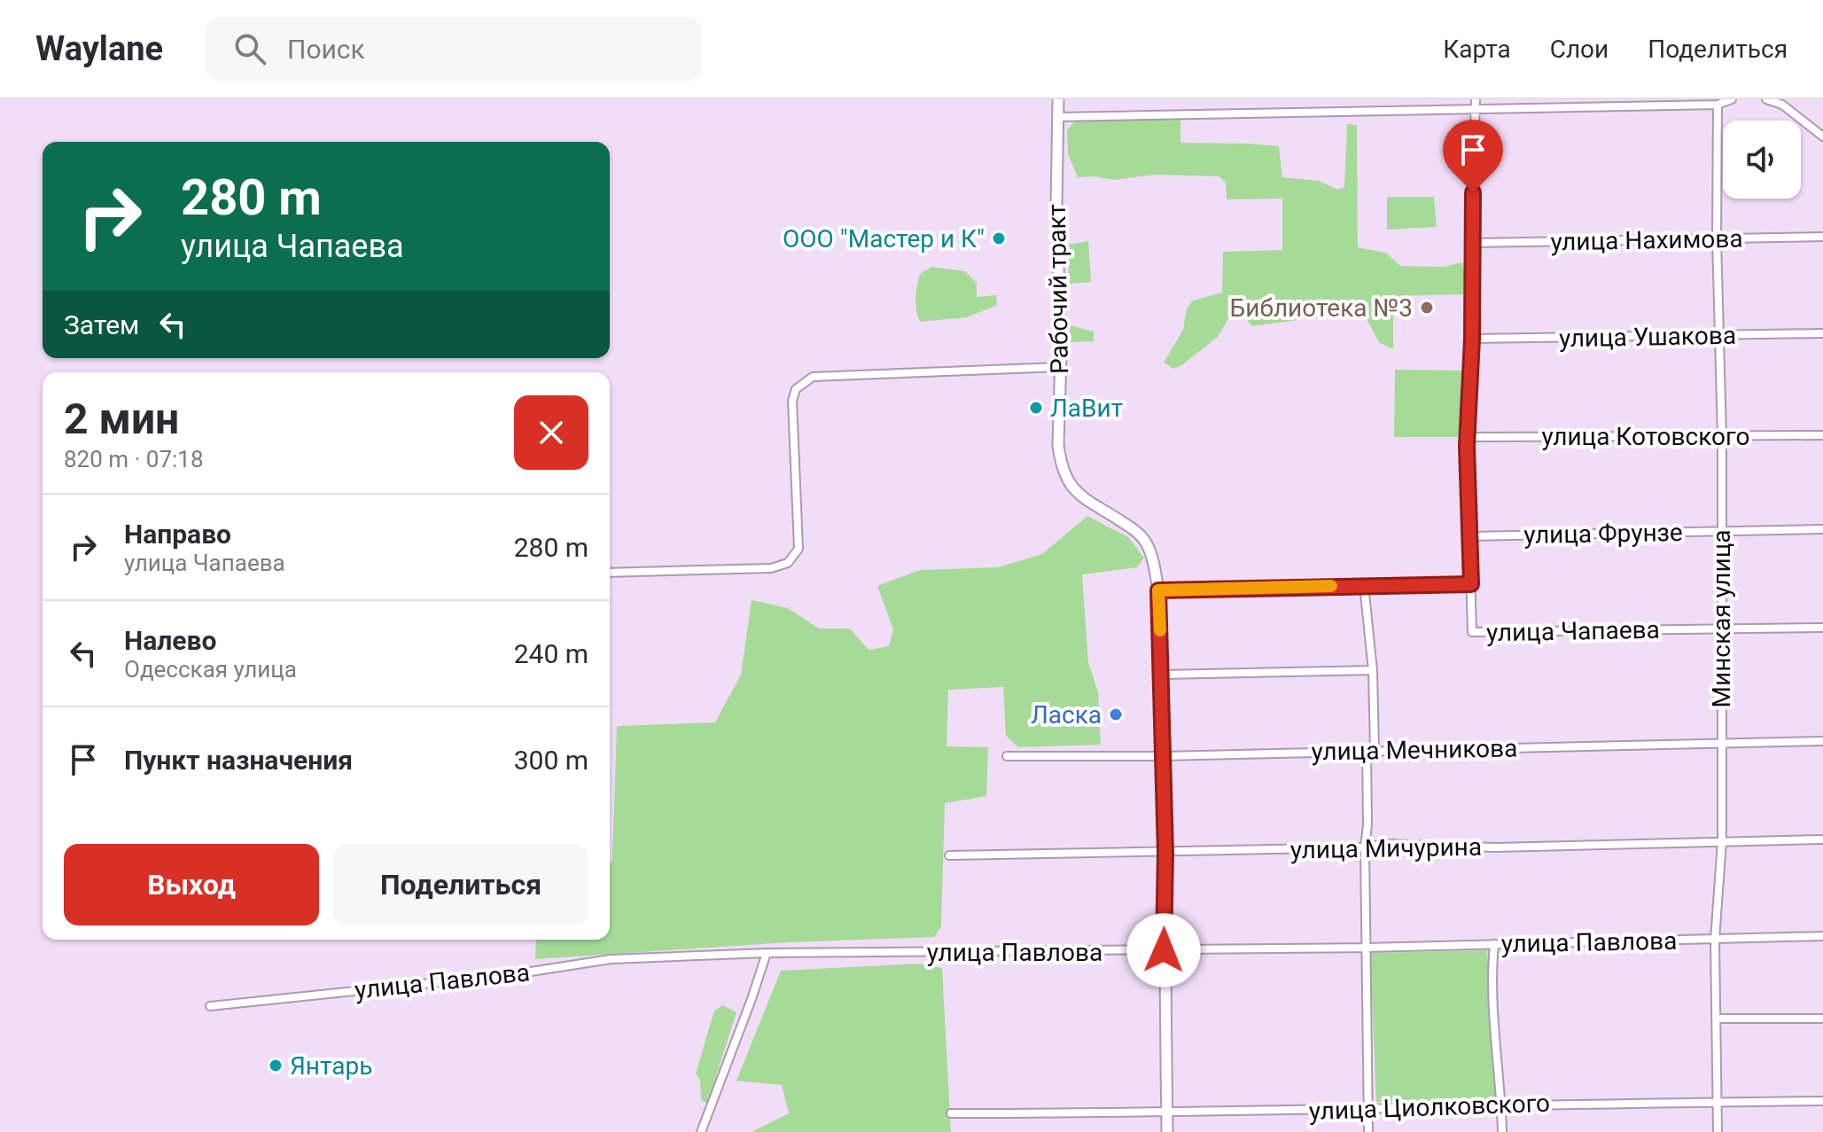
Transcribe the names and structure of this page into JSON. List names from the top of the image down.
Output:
{
  "streets": {
    "street": [
      "улица Нахимова",
      "Рабочий тракт",
      "улица Ушакова",
      "улица Котовского",
      "улица Фрунзе",
      "Минская улица",
      "улица Чапаева",
      "улица Мечникова",
      "улица Мичурина",
      "улица Павлова",
      "улица Циолковского"
    ]
  },
  "crossings": [
    ["улица Нахимова", "Минская улица"],
    ["Рабочий тракт", "улица Чапаева"],
    ["улица Ушакова", "Минская улица"],
    ["улица Котовского", "Минская улица"],
    ["улица Фрунзе", "Минская улица"],
    ["Минская улица", "улица Чапаева"],
    ["Минская улица", "улица Мечникова"],
    ["Минская улица", "улица Мичурина"],
    ["Минская улица", "улица Павлова"],
    ["Минская улица", "улица Циолковского"]
  ],
  "places": [
    "ООО \"Мастер и К\"",
    "Библиотека №3",
    "ЛаВит",
    "Ласка",
    "Янтарь"
  ],
  "page": {
    "header": "Waylane",
    "search": "Поиск",
    "nav": ["Карта", "Слои", "Поделиться"],
    "turn": ["280 m", "улица Чапаева"],
    "then": "Затем",
    "heading": ["2 мин", "820 m · 07:18"],
    "list": [
      {
        "name": "Направо",
        "note": "улица Чапаева",
        "value": "280 m"
      },
      {
        "name": "Налево",
        "note": "Одесская улица",
        "value": "240 m"
      },
      {
        "name": "Пункт назначения",
        "value": "300 m"
      }
    ],
    "buttons": ["Выход", "Поделиться"]
  }
}
